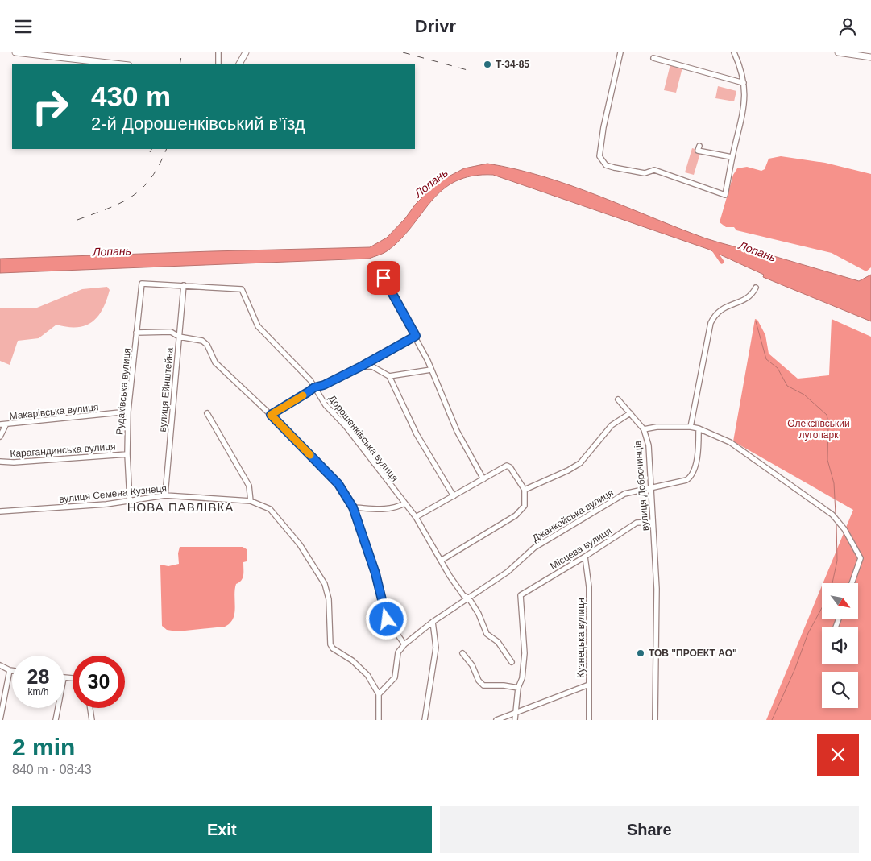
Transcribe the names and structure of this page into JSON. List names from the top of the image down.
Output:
{
  "streets": {
    "street": [
      "вулиця Ейнштейна",
      "Рудаківська вулиця",
      "Макарівська вулиця",
      "Дорошенківська вулиця",
      "Карагандинська вулиця",
      "вулиця Доброчинців",
      "вулиця Семена Кузнеця",
      "Джанкойська вулиця",
      "Місцева вулиця",
      "Кузнецька вулиця"
    ]
  },
  "crossings": [
    ["вулиця Ейнштейна", "Дорошенківська вулиця"],
    ["вулиця Ейнштейна", "вулиця Семена Кузнеця"],
    ["Рудаківська вулиця", "Макарівська вулиця"],
    ["Рудаківська вулиця", "Дорошенківська вулиця"],
    ["Рудаківська вулиця", "Карагандинська вулиця"],
    ["Рудаківська вулиця", "вулиця Семена Кузнеця"],
    ["Дорошенківська вулиця", "Джанкойська вулиця"],
    ["вулиця Доброчинців", "Джанкойська вулиця"],
    ["вулиця Доброчинців", "Місцева вулиця"],
    ["вулиця Семена Кузнеця", "Джанкойська вулиця"],
    ["Місцева вулиця", "Кузнецька вулиця"]
  ],
  "districts": ["НОВА ПАВЛІВКА"],
  "water": ["Лопань"],
  "parks": ["Олексіївський лугопарк"],
  "places": ["Т-34-85", "ТОВ \"ПРОЕКТ АО\""],
  "north": "bottom right",
  "page": {
    "header": "Drivr",
    "turn": ["430 m", "2-й Дорошенківський в’їзд"],
    "speed": "28 km/h",
    "limit": "30",
    "heading": ["2 min", "840 m · 08:43"],
    "buttons": ["Exit", "Share"]
  }
}
